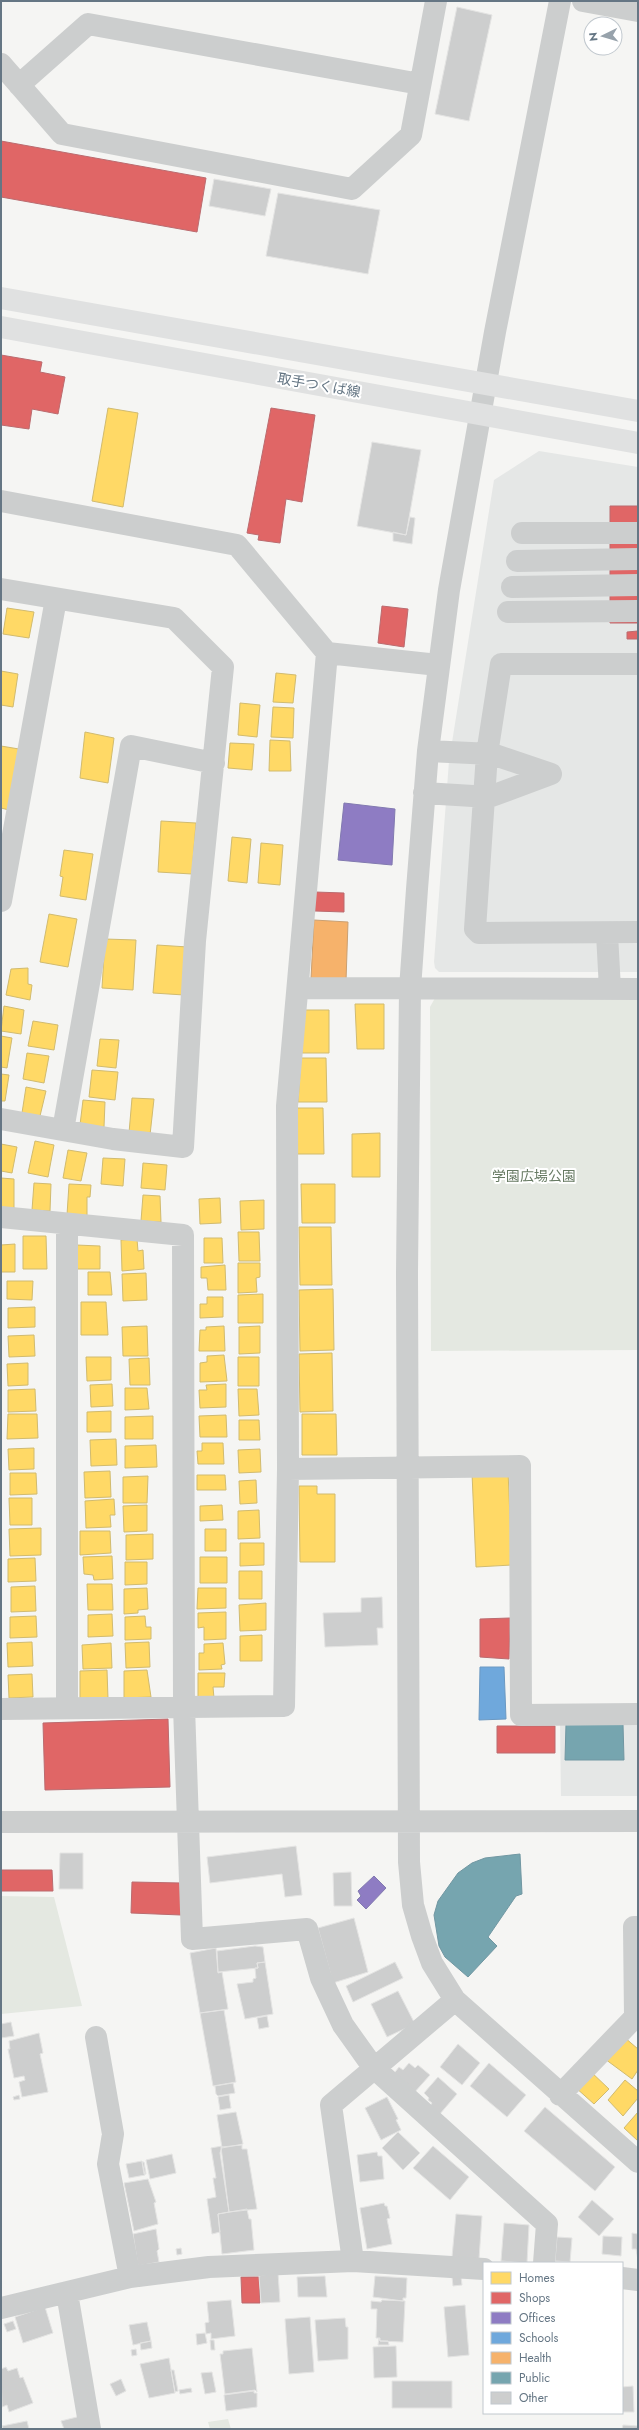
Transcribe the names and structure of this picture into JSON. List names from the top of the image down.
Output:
{
  "streets": {
    "main road": ["取手つくば線"]
  },
  "parks": ["学園広場公園"],
  "legend": [
    "Homes",
    "Shops",
    "Offices",
    "Schools",
    "Health",
    "Public",
    "Other"
  ],
  "north": "left"
}
